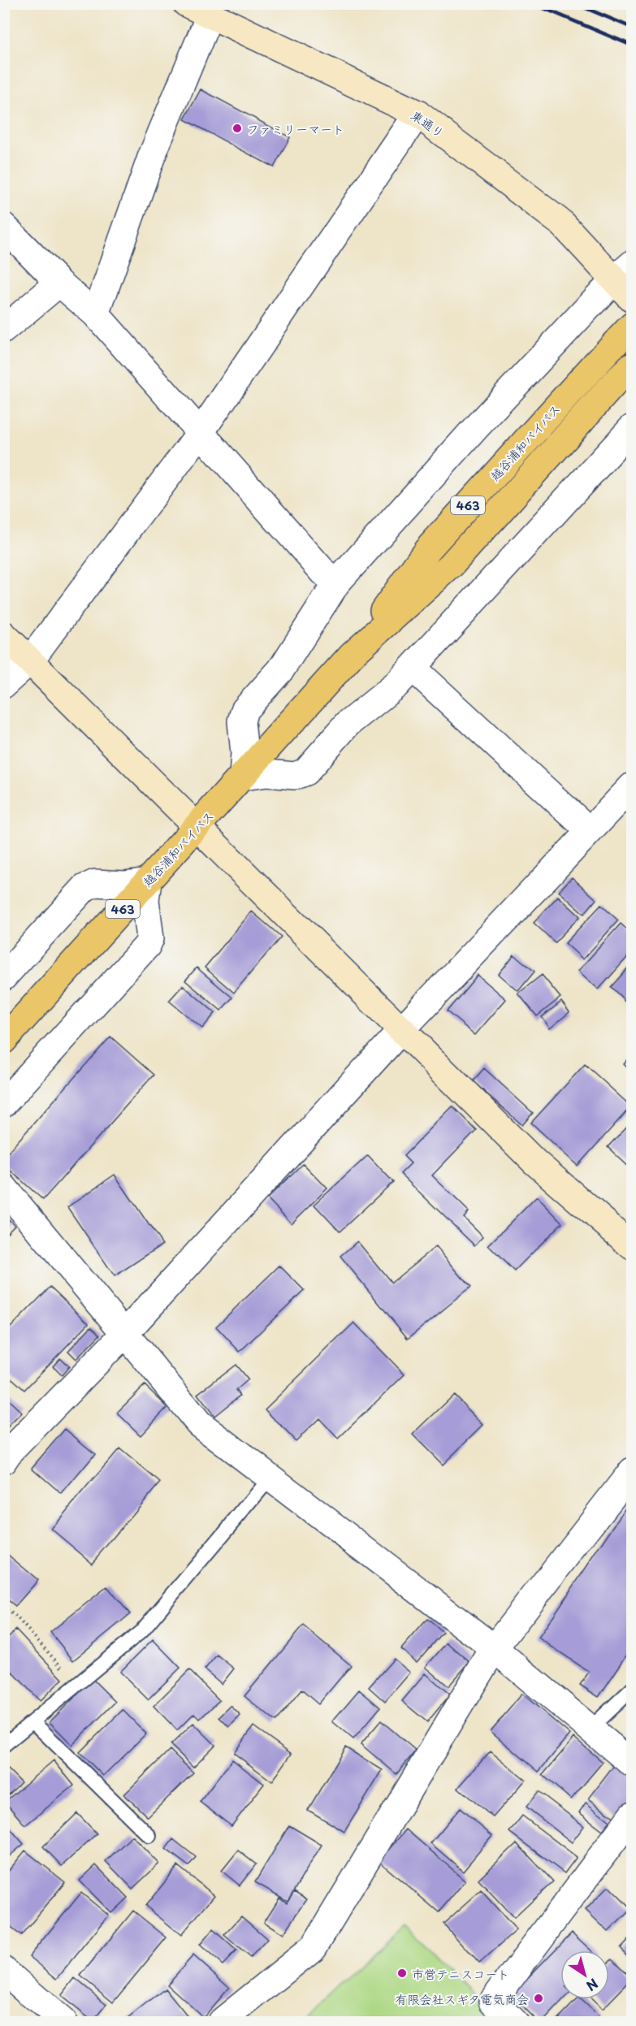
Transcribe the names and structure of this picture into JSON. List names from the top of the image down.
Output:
{
  "streets": {
    "highway": ["越谷浦和バイパス", "463"],
    "street": ["東通り"]
  },
  "places": ["ファミリーマート", "市営テニスコート", "有限会社スギタ電気商会"],
  "north": "bottom right"
}
